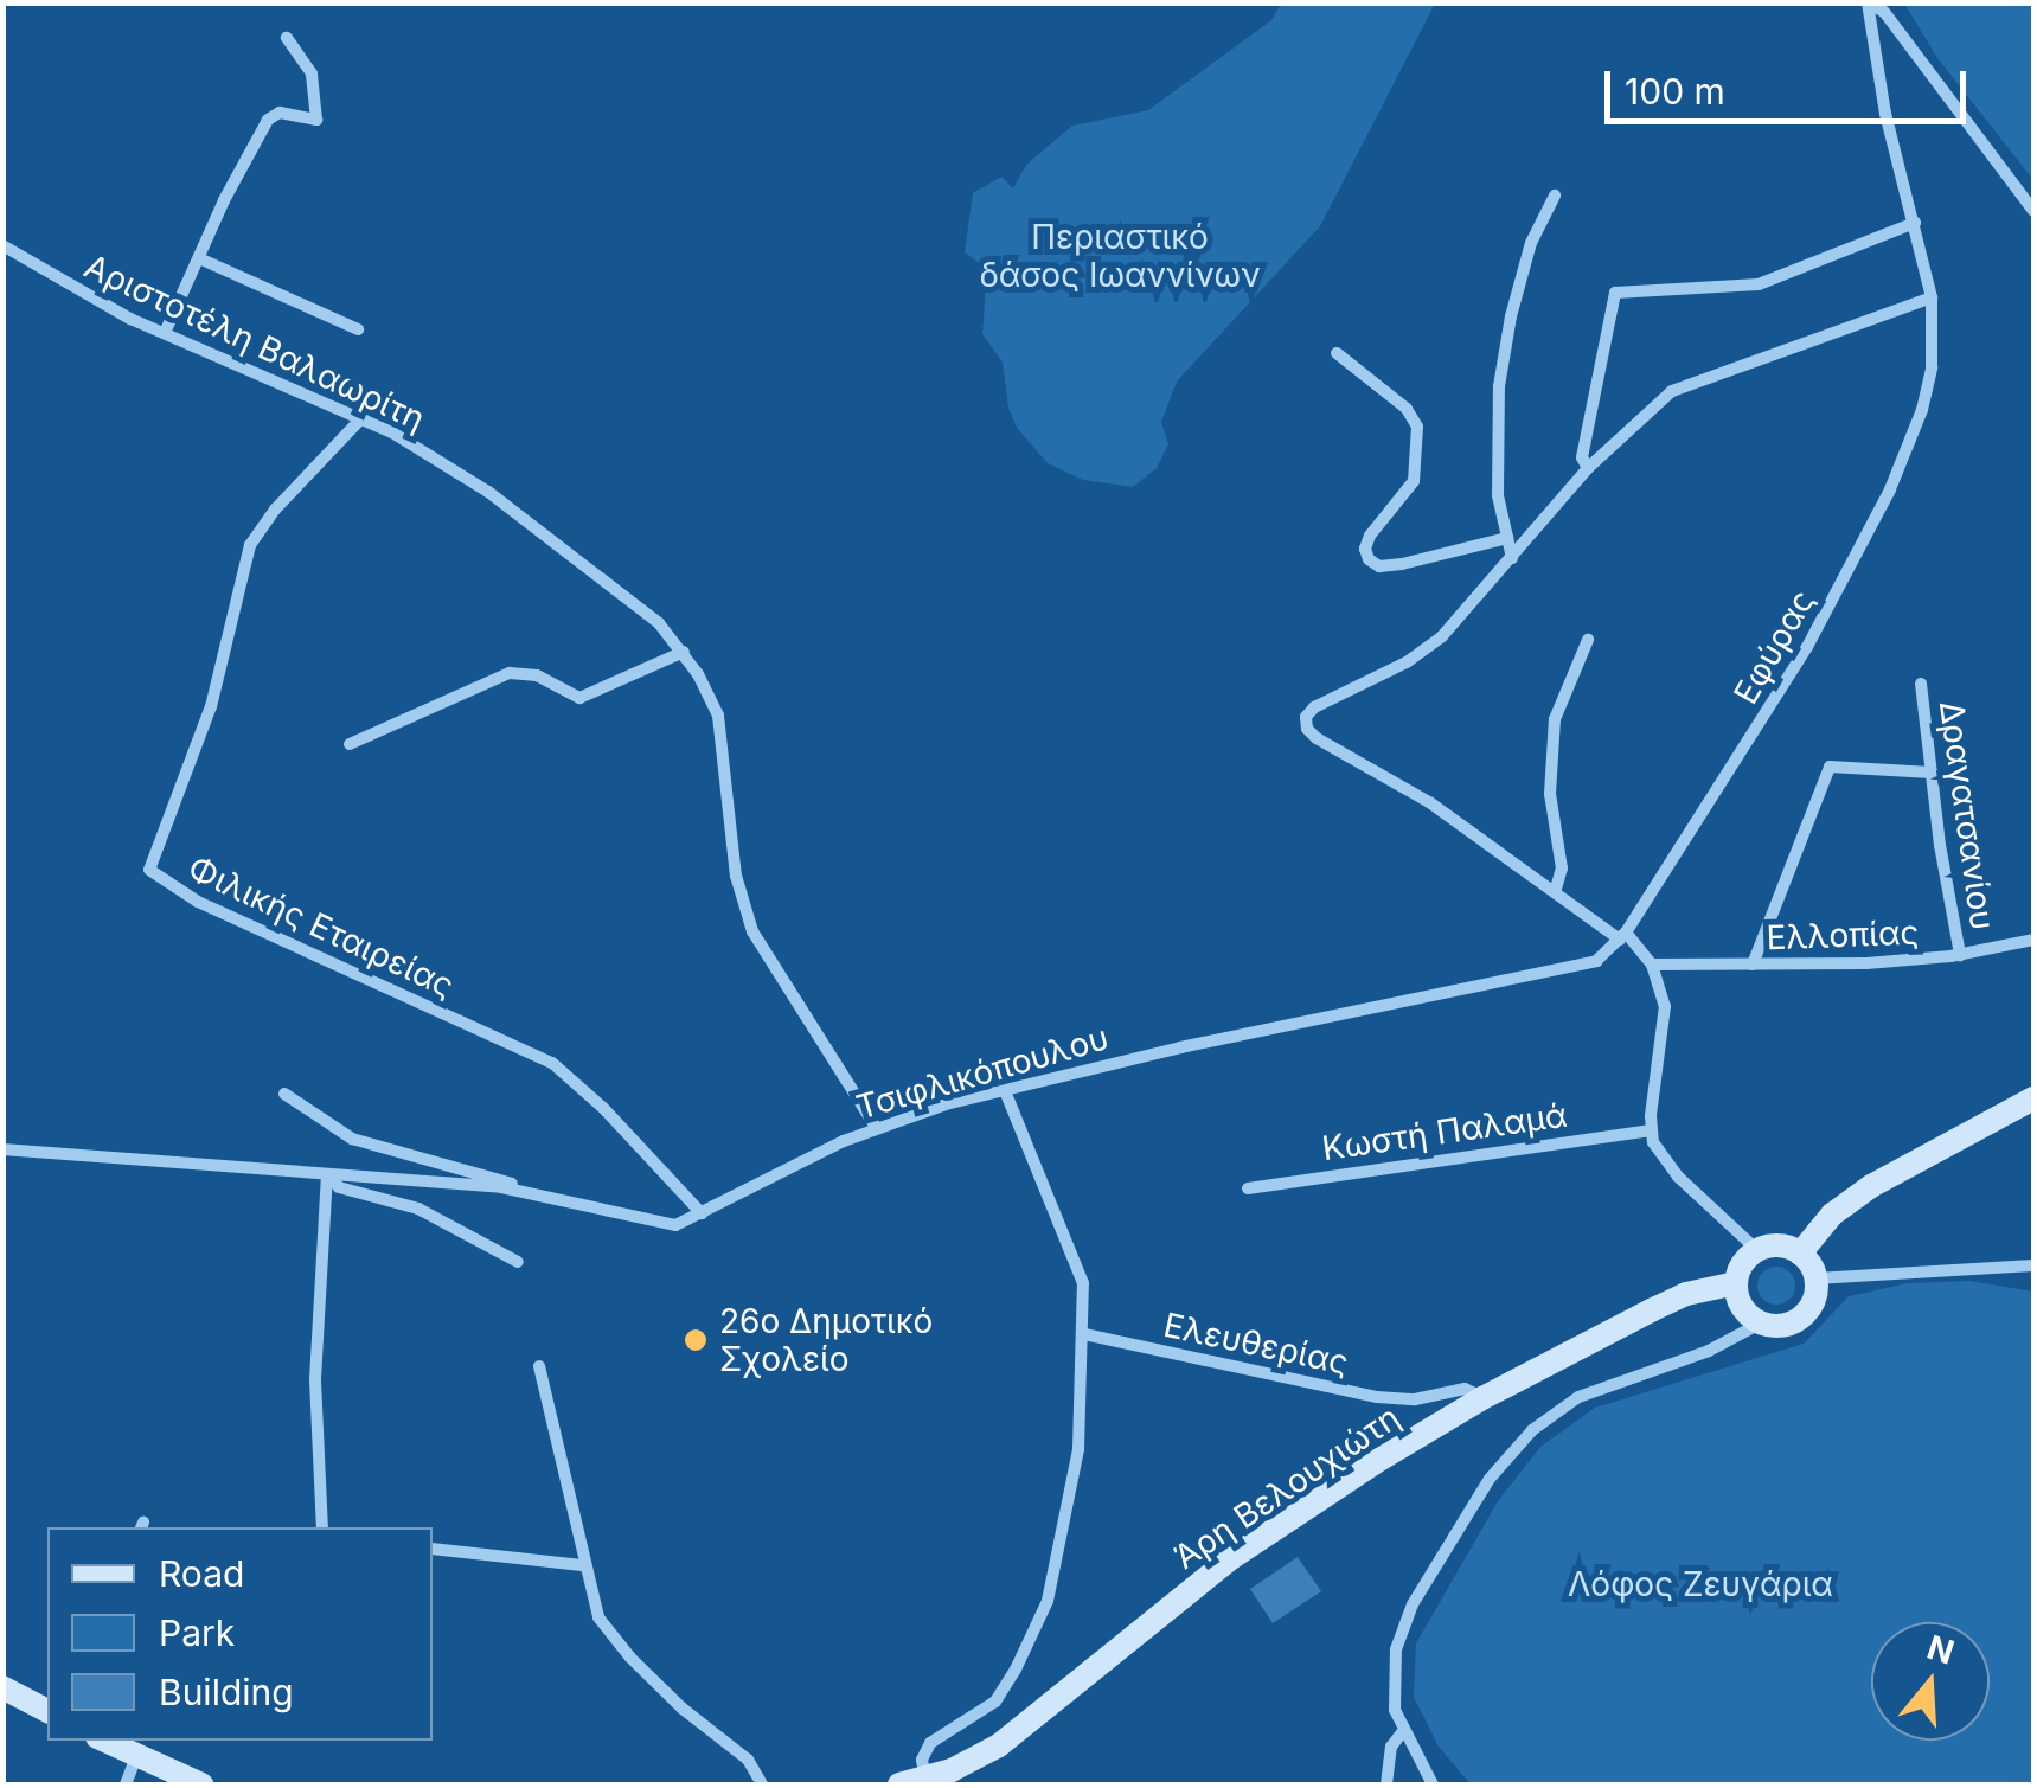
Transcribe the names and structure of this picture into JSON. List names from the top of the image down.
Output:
{
  "streets": {
    "street": [
      "Αριστοτέλη Βαλαωρίτη",
      "Εφύρας",
      "Δραγατσανίου",
      "Φιλικής Εταιρείας",
      "Ελλοπίας",
      "Τσιφλικόπουλου",
      "Κωστή Παλαμά",
      "Ελευθερίας",
      "Άρη Βελουχιώτη"
    ]
  },
  "crossings": [
    ["Αριστοτέλη Βαλαωρίτη", "Φιλικής Εταιρείας"],
    ["Αριστοτέλη Βαλαωρίτη", "Τσιφλικόπουλου"],
    ["Εφύρας", "Τσιφλικόπουλου"],
    ["Δραγατσανίου", "Ελλοπίας"],
    ["Φιλικής Εταιρείας", "Τσιφλικόπουλου"],
    ["Ελευθερίας", "Άρη Βελουχιώτη"]
  ],
  "parks": ["Περιαστικό δάσος Ιωαννίνων", "Λόφος Ζευγάρια"],
  "places": ["26ο Δημοτικό Σχολείο"],
  "legend": ["Road", "Park", "Building"],
  "scale_bar": "100 m",
  "north": "top"
}
